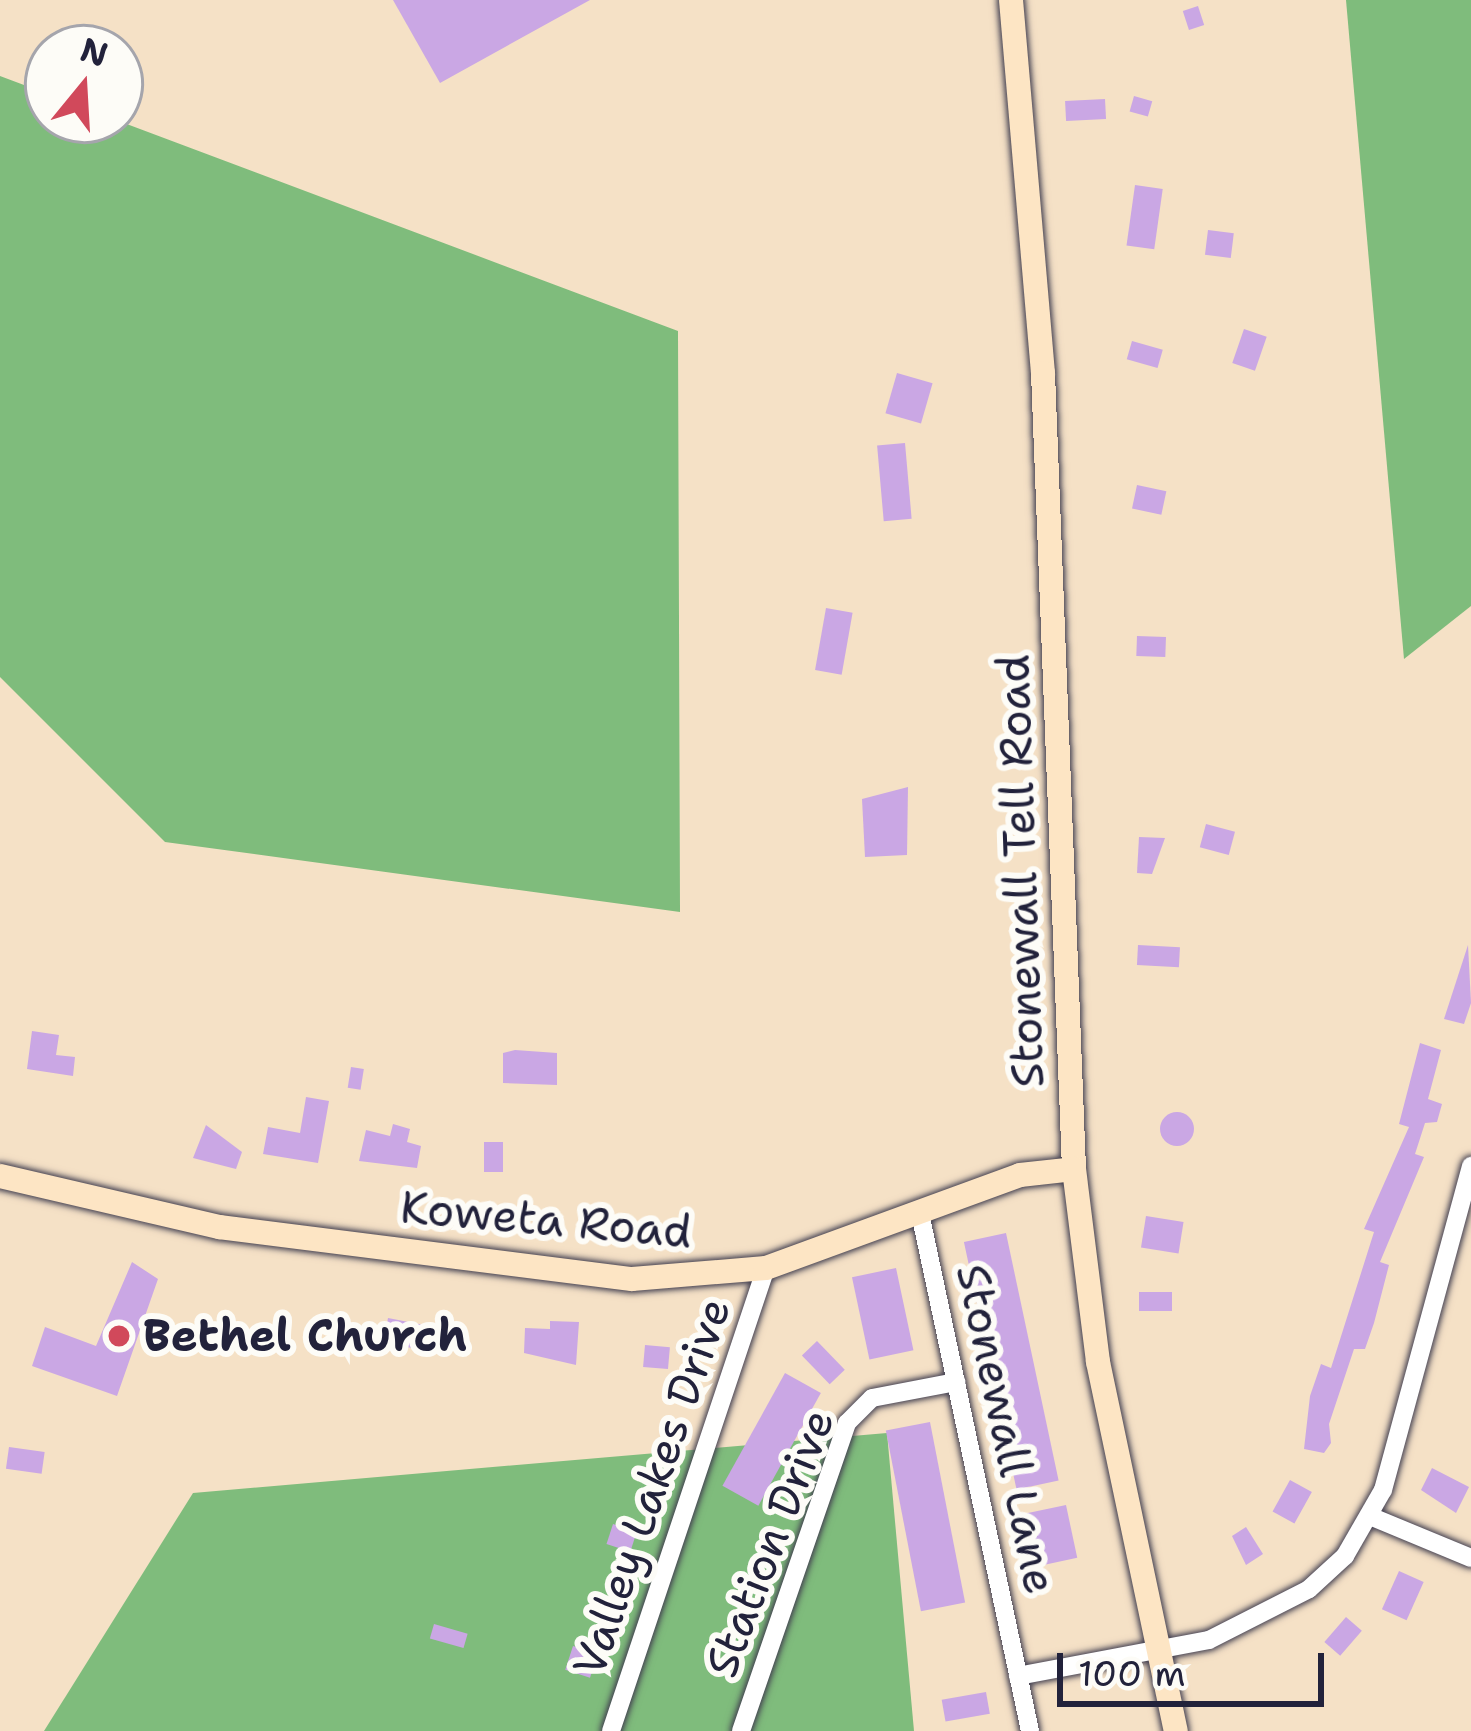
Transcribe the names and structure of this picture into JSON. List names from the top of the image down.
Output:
{
  "streets": {
    "street": [
      "Stonewall Tell Road",
      "Koweta Road",
      "Stonewall Lane",
      "Valley Lakes Drive",
      "Station Drive"
    ]
  },
  "crossings": [
    ["Stonewall Tell Road", "Koweta Road"],
    ["Koweta Road", "Stonewall Lane"],
    ["Koweta Road", "Valley Lakes Drive"],
    ["Stonewall Lane", "Station Drive"]
  ],
  "places": ["Bethel Church"],
  "scale_bar": "100 m",
  "north": "top"
}
